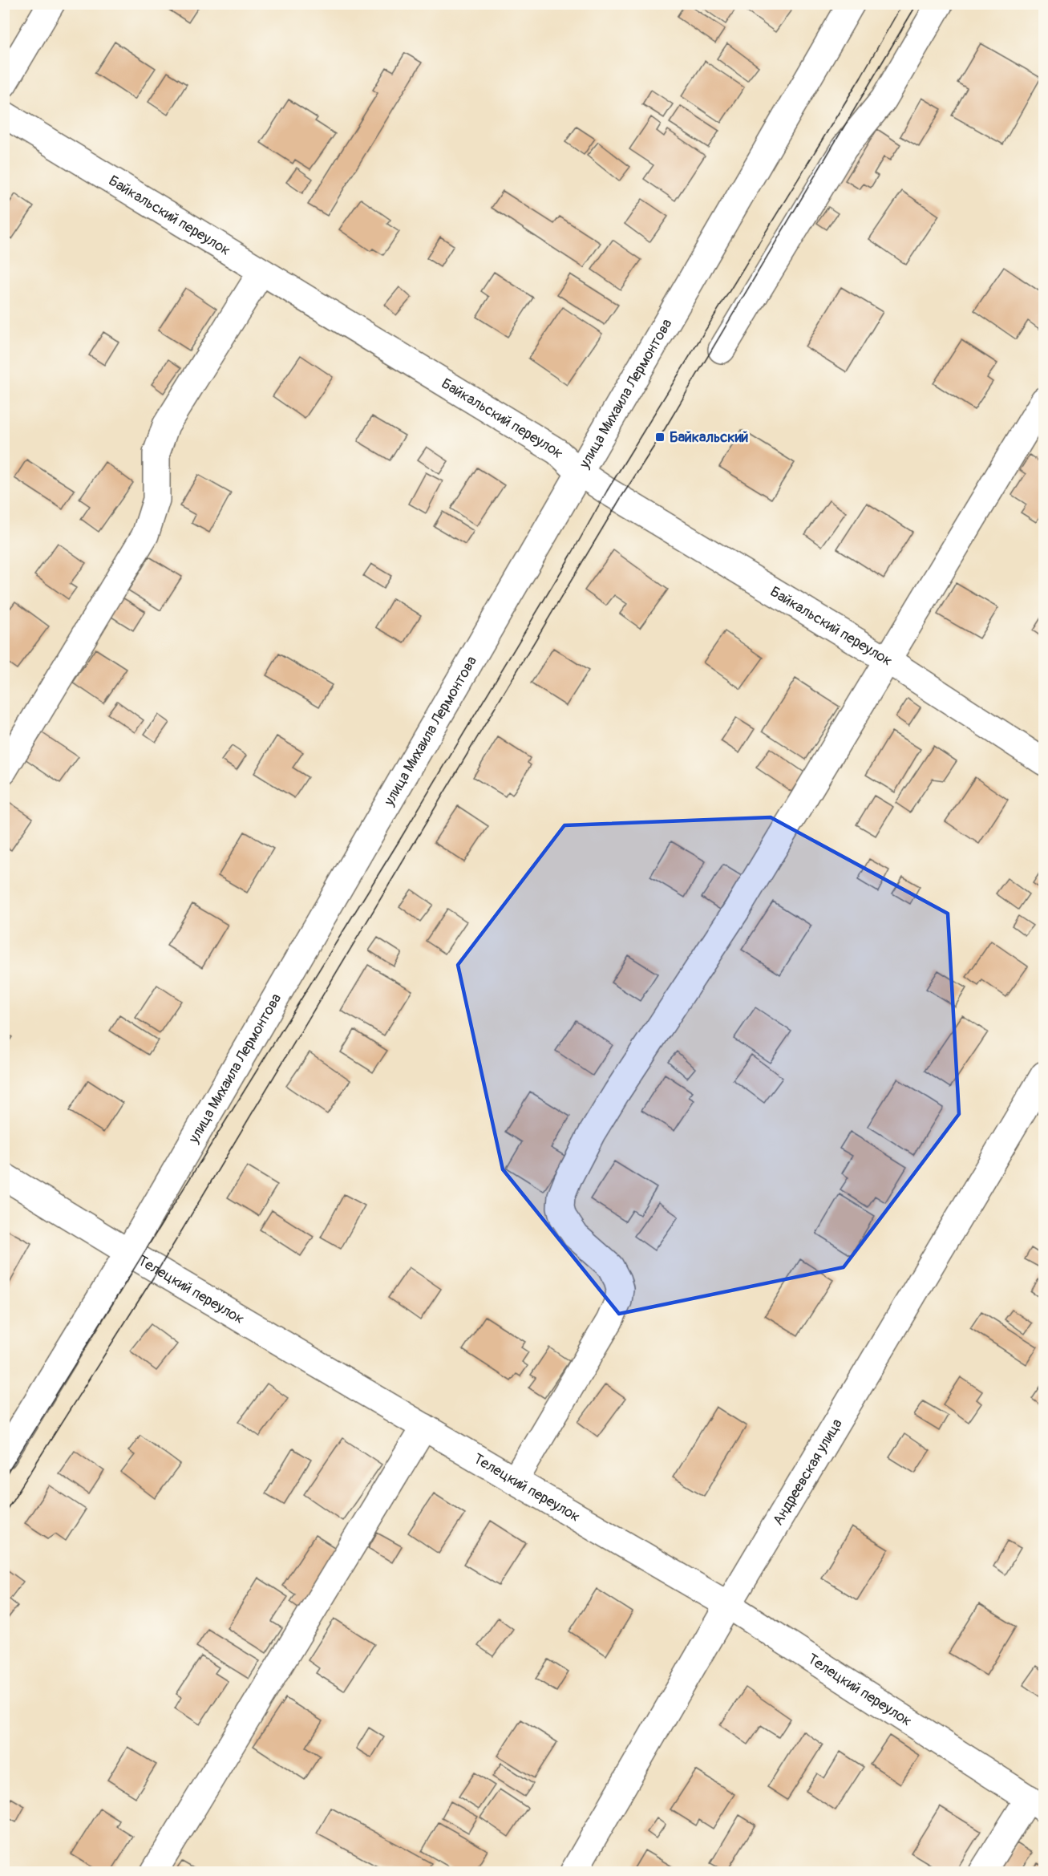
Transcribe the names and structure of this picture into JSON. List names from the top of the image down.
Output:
{
  "streets": {
    "street": [
      "Байкальский переулок",
      "улица Михаила Лермонтова",
      "Телецкий переулок",
      "Андреевская улица"
    ]
  },
  "crossings": [
    ["Байкальский переулок", "улица Михаила Лермонтова"],
    ["улица Михаила Лермонтова", "Телецкий переулок"],
    ["Телецкий переулок", "Андреевская улица"]
  ],
  "places": {
    "transit": ["Байкальский"]
  }
}
